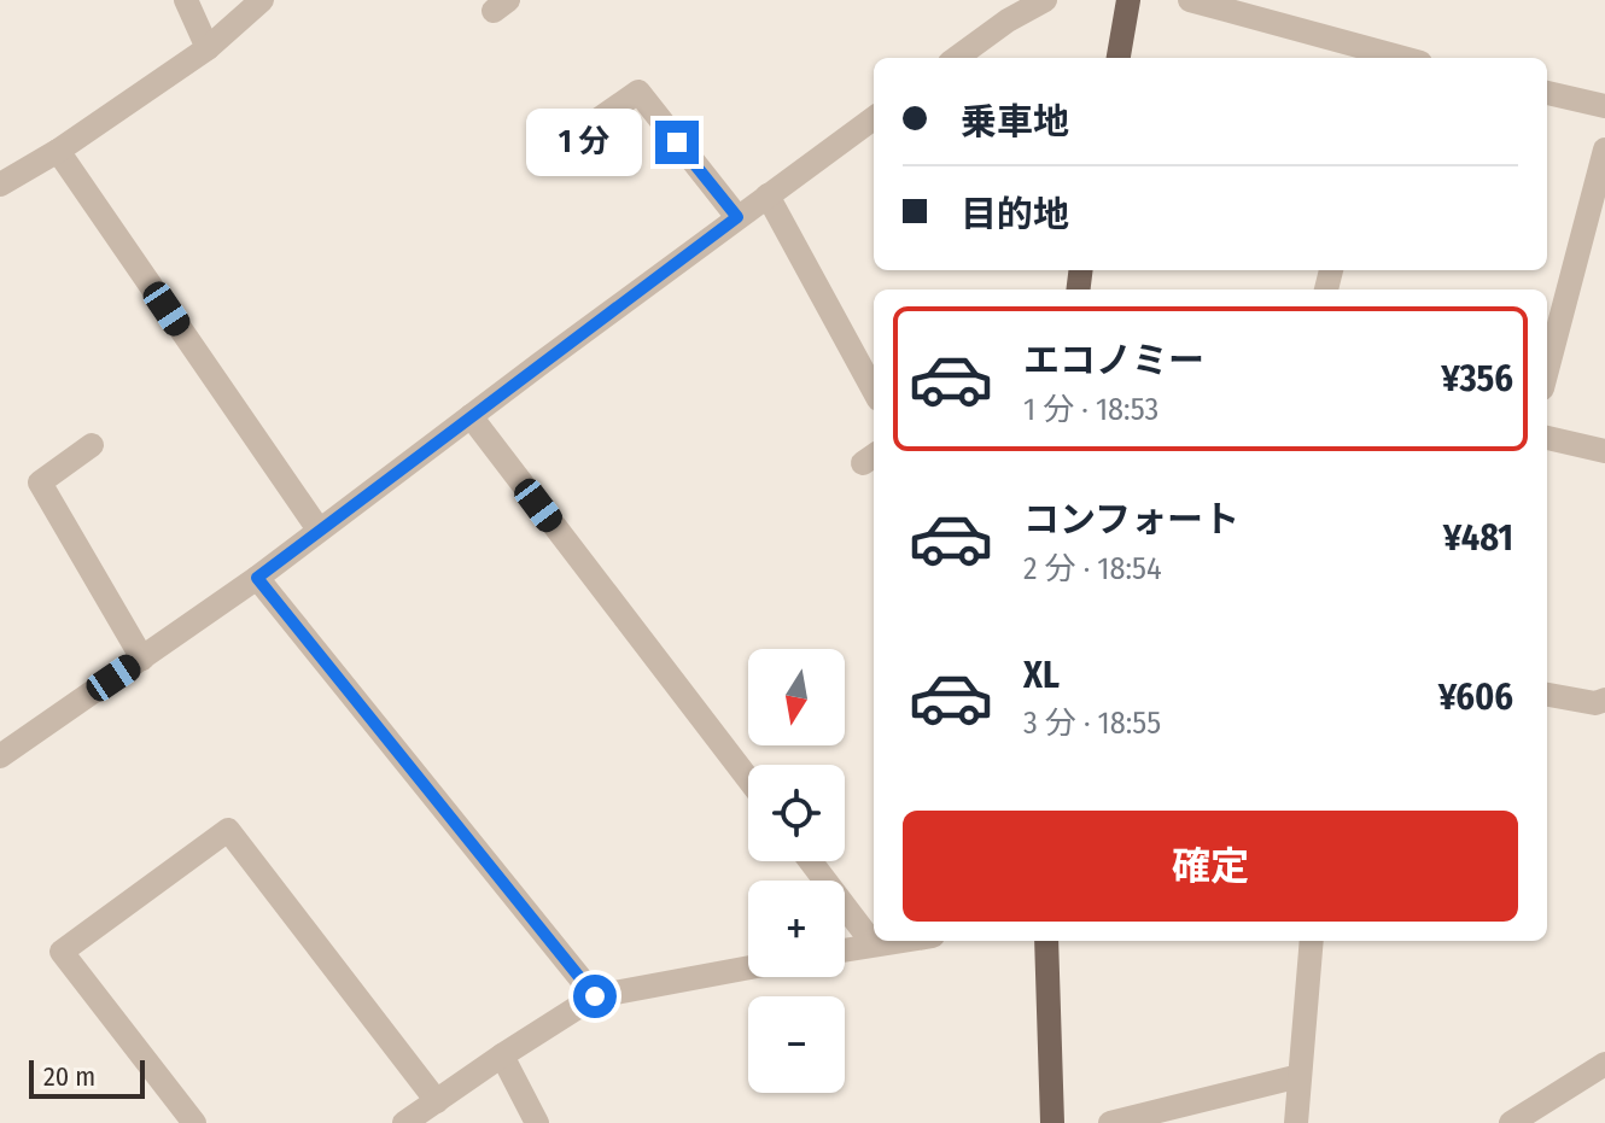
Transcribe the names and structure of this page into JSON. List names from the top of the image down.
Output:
{
  "scale_bar": "20 m",
  "north": "bottom",
  "page": {
    "banner": ["乗車地", "目的地"],
    "bubble": "1 分",
    "list": [
      {
        "name": "エコノミー",
        "note": "1 分 · 18:53",
        "value": "¥356"
      },
      {
        "name": "コンフォート",
        "note": "2 分 · 18:54",
        "value": "¥481"
      },
      {
        "name": "XL",
        "note": "3 分 · 18:55",
        "value": "¥606"
      }
    ],
    "map_buttons": ["+", "−"],
    "buttons": "確定",
    "scale": "20 m"
  }
}
